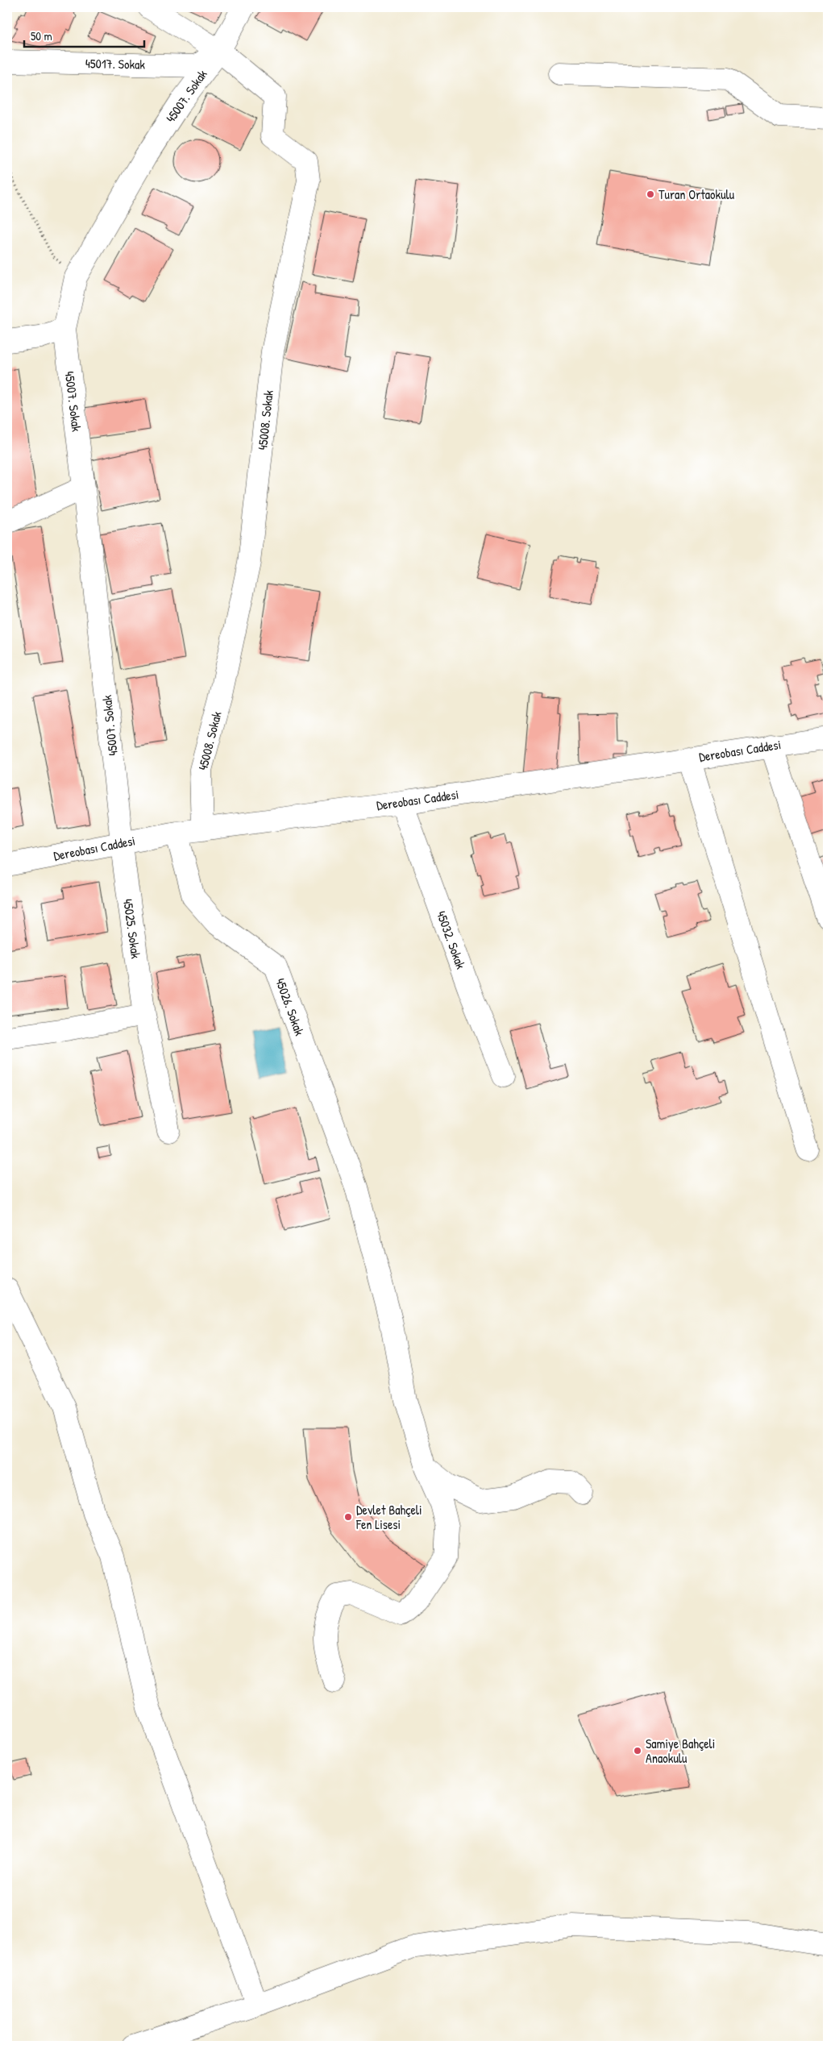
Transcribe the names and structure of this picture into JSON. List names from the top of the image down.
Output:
{
  "streets": {
    "street": [
      "45017. Sokak",
      "45007. Sokak",
      "45008. Sokak",
      "Dereobası Caddesi",
      "45025. Sokak",
      "45032. Sokak",
      "45026. Sokak"
    ]
  },
  "crossings": [
    ["45017. Sokak", "45007. Sokak"],
    ["45017. Sokak", "45008. Sokak"],
    ["45007. Sokak", "45008. Sokak"],
    ["45007. Sokak", "Dereobası Caddesi"],
    ["45007. Sokak", "45025. Sokak"],
    ["45008. Sokak", "Dereobası Caddesi"],
    ["Dereobası Caddesi", "45025. Sokak"],
    ["Dereobası Caddesi", "45032. Sokak"],
    ["Dereobası Caddesi", "45026. Sokak"]
  ],
  "places": ["Turan Ortaokulu", "Devlet Bahçeli Fen Lisesi", "Samiye Bahçeli Anaokulu"],
  "scale_bar": "50 m"
}
